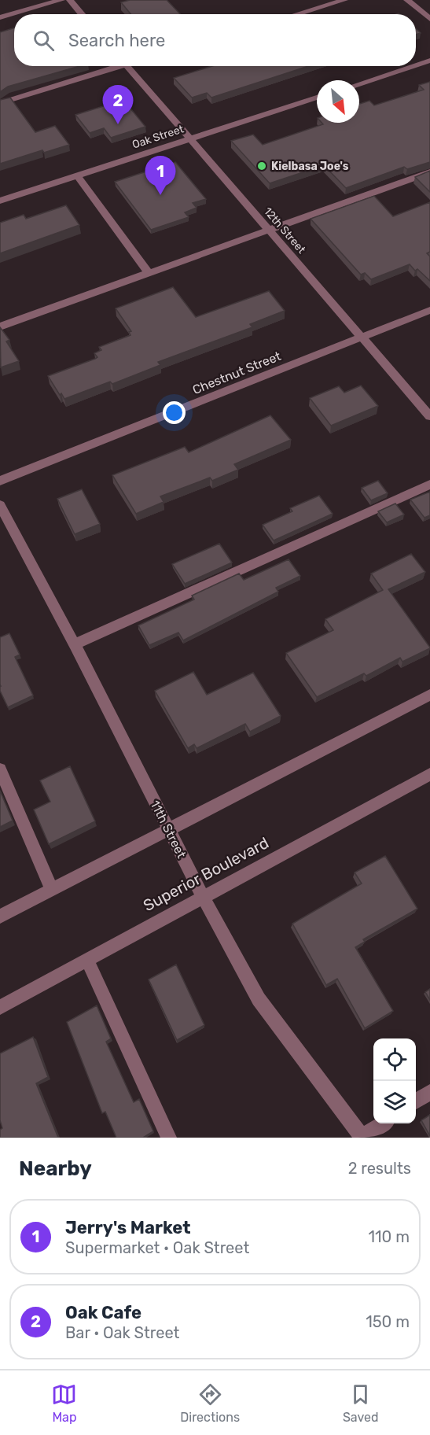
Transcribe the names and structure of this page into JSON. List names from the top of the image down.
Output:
{
  "streets": {
    "street": [
      "Oak Street",
      "12th Street",
      "Chestnut Street",
      "11th Street",
      "Superior Boulevard"
    ]
  },
  "crossings": [
    ["Oak Street", "12th Street"],
    ["12th Street", "Chestnut Street"],
    ["11th Street", "Superior Boulevard"]
  ],
  "places": ["Kielbasa Joe's"],
  "north": "bottom right",
  "page": {
    "search": "Search here",
    "pins": ["2", "1"],
    "heading": ["Nearby", "2 results"],
    "list": [
      {
        "mark": "1",
        "name": "Jerry's Market",
        "note": "Supermarket · Oak Street",
        "value": "110 m"
      },
      {
        "mark": "2",
        "name": "Oak Cafe",
        "note": "Bar · Oak Street",
        "value": "150 m"
      }
    ],
    "nav": ["Map", "Directions", "Saved"]
  }
}
